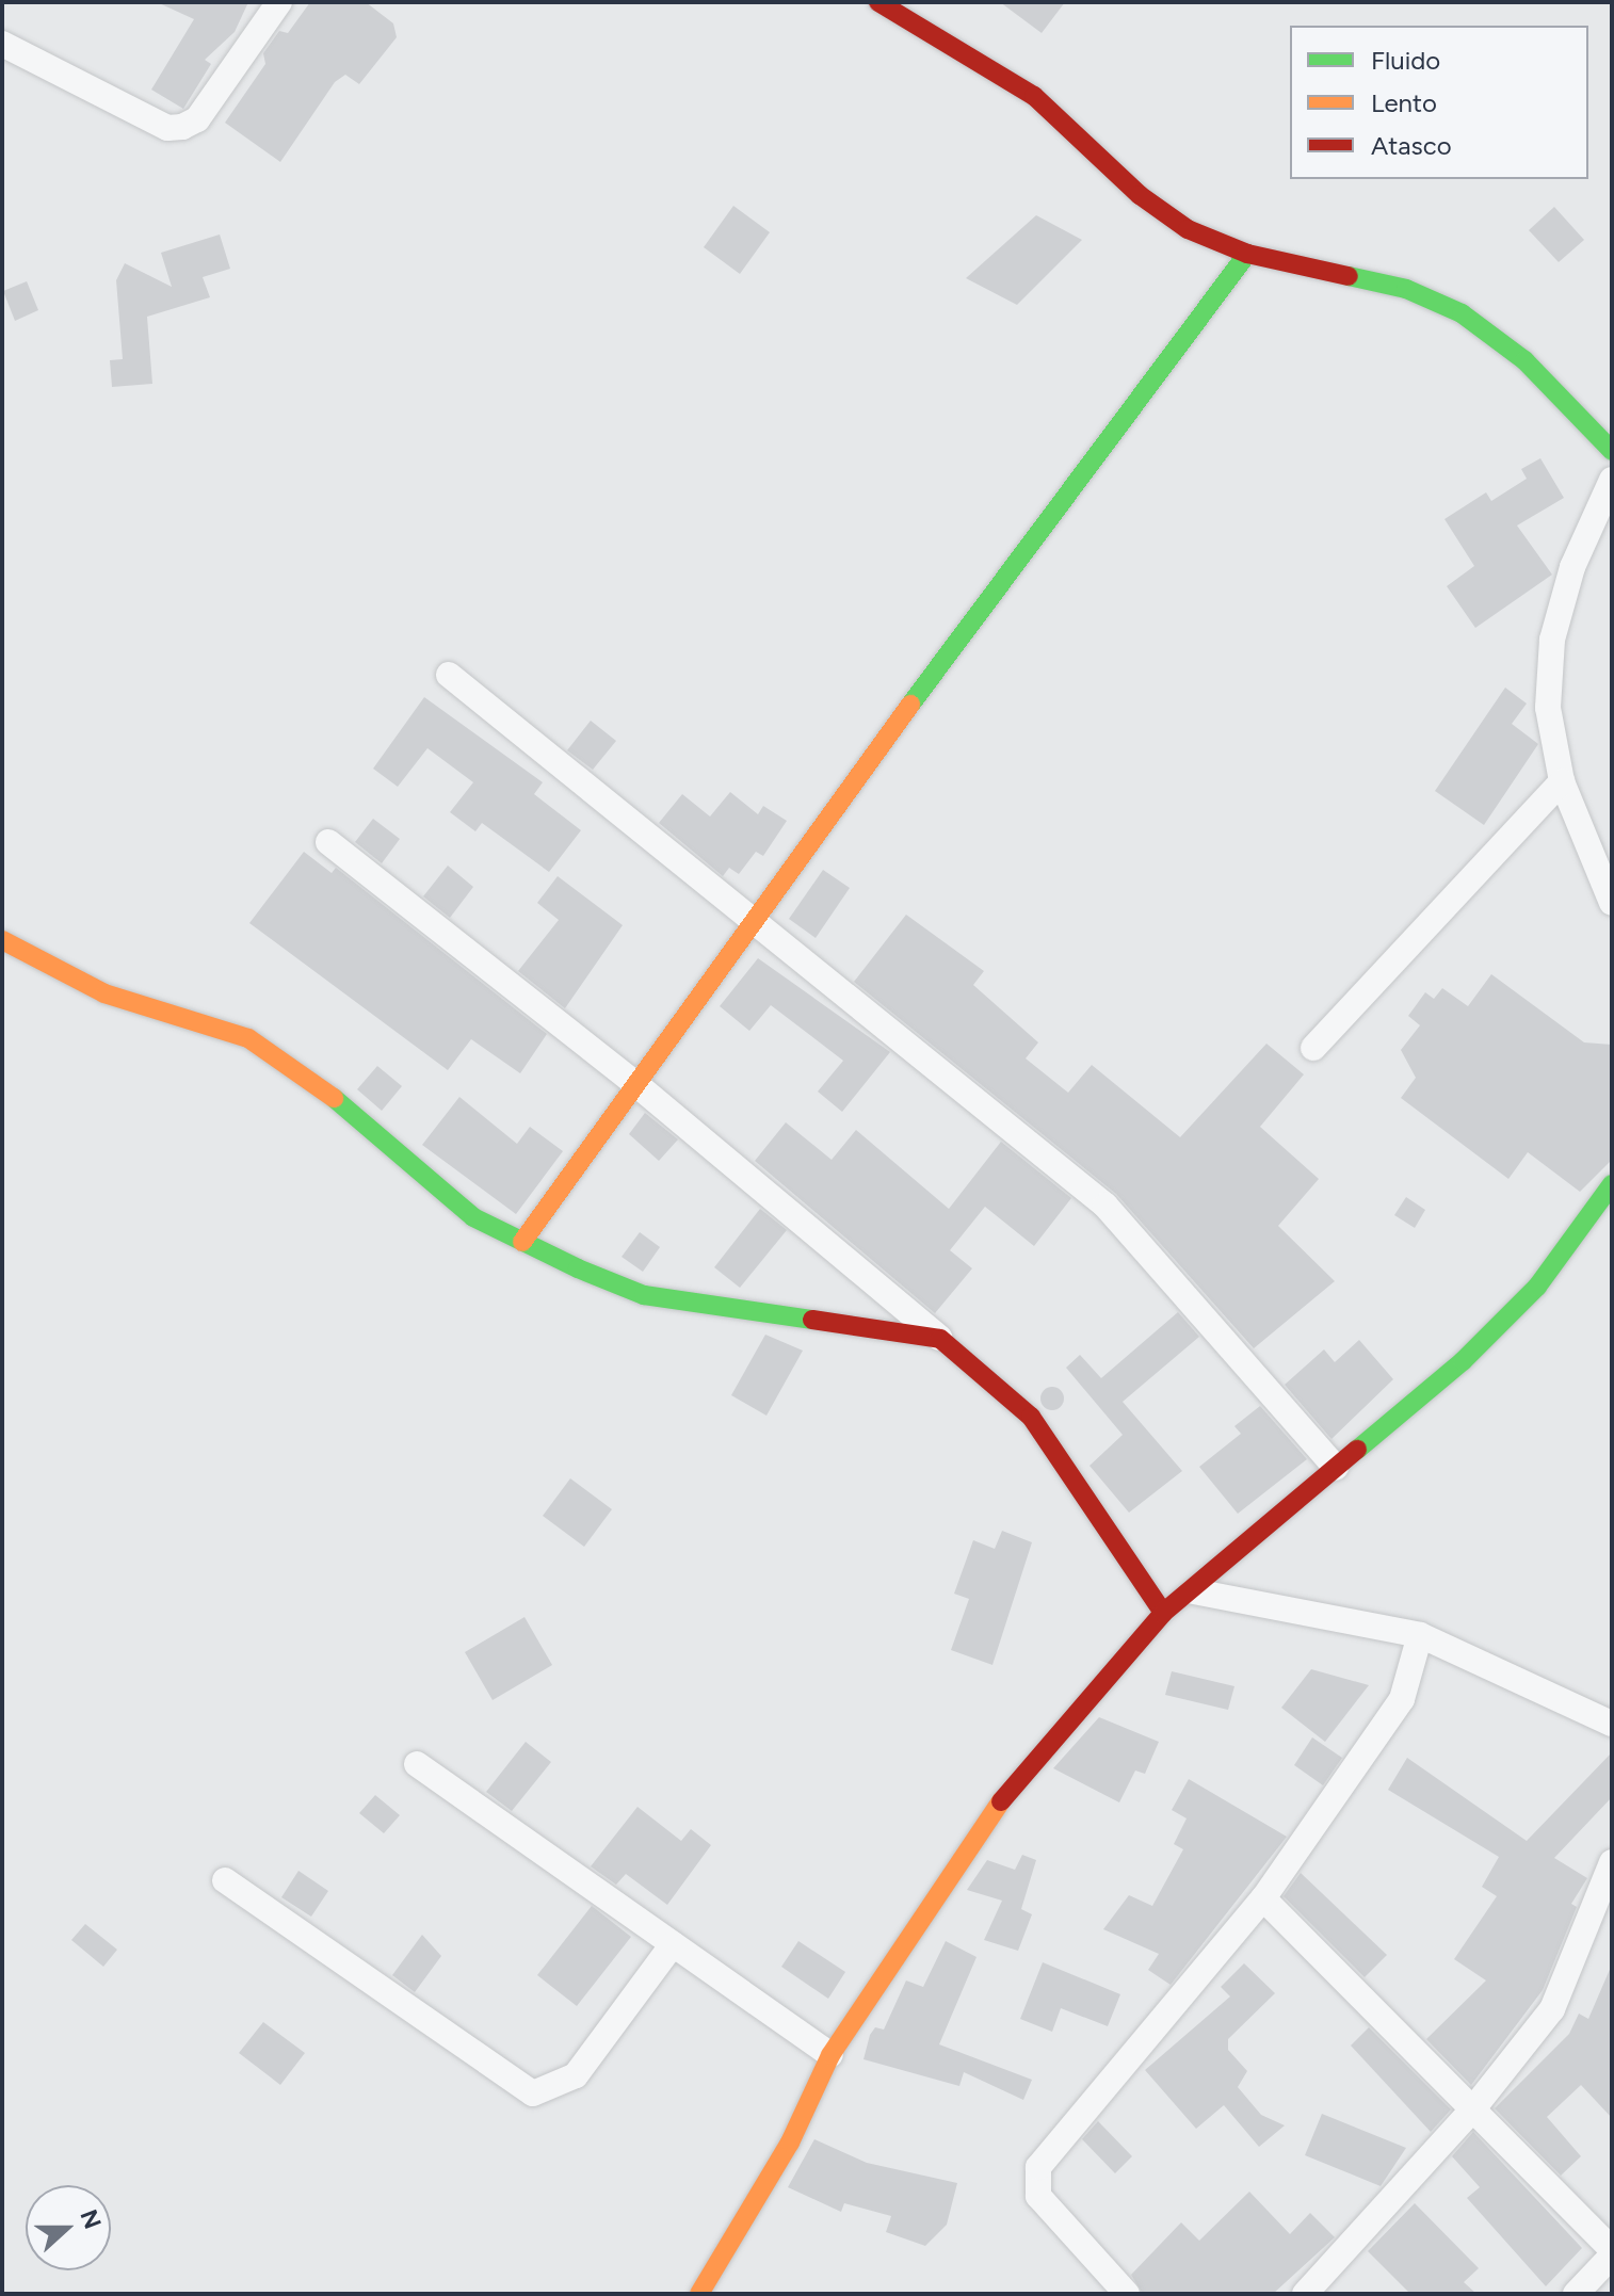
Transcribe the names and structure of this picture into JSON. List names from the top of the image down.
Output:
{
  "legend": ["Fluido", "Lento", "Atasco"],
  "north": "right"
}
